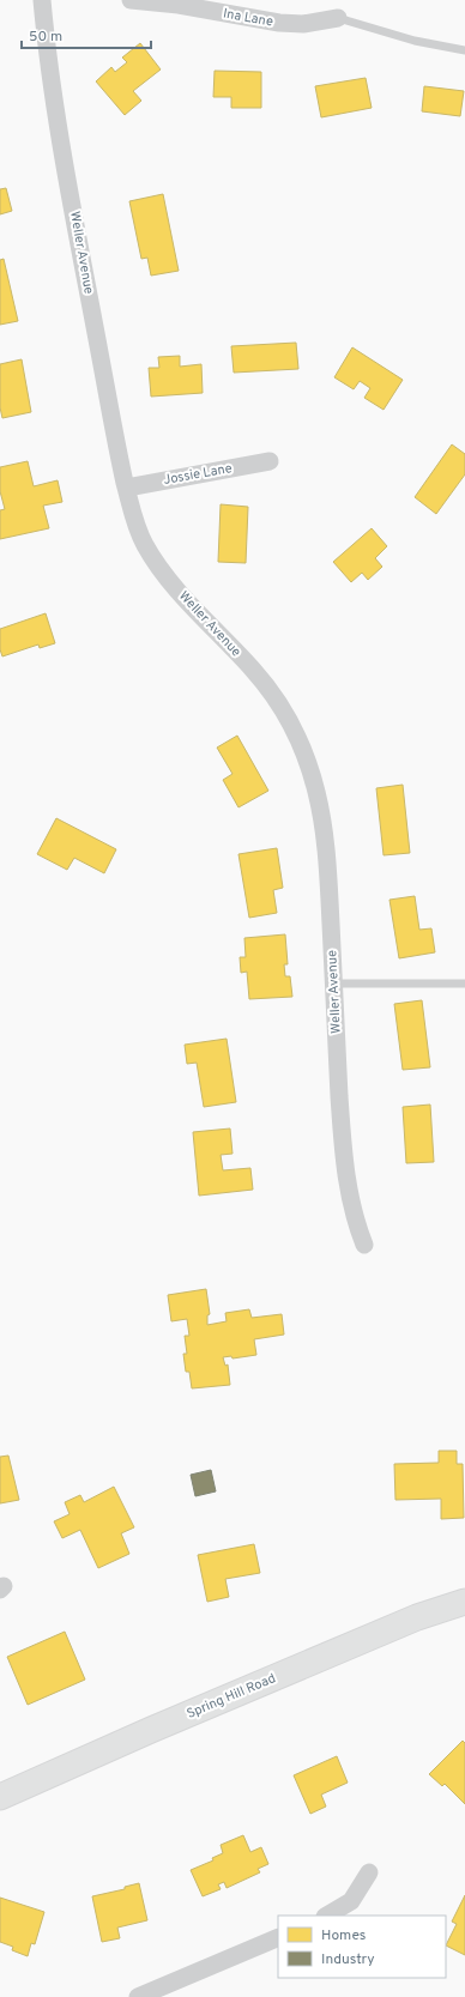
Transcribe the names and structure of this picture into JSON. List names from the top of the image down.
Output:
{
  "streets": {
    "main road": ["Spring Hill Road"],
    "street": ["Ina Lane", "Weller Avenue", "Jossie Lane"]
  },
  "crossings": [
    ["Weller Avenue", "Jossie Lane"]
  ],
  "legend": ["Homes", "Industry"],
  "scale_bar": "50 m"
}
